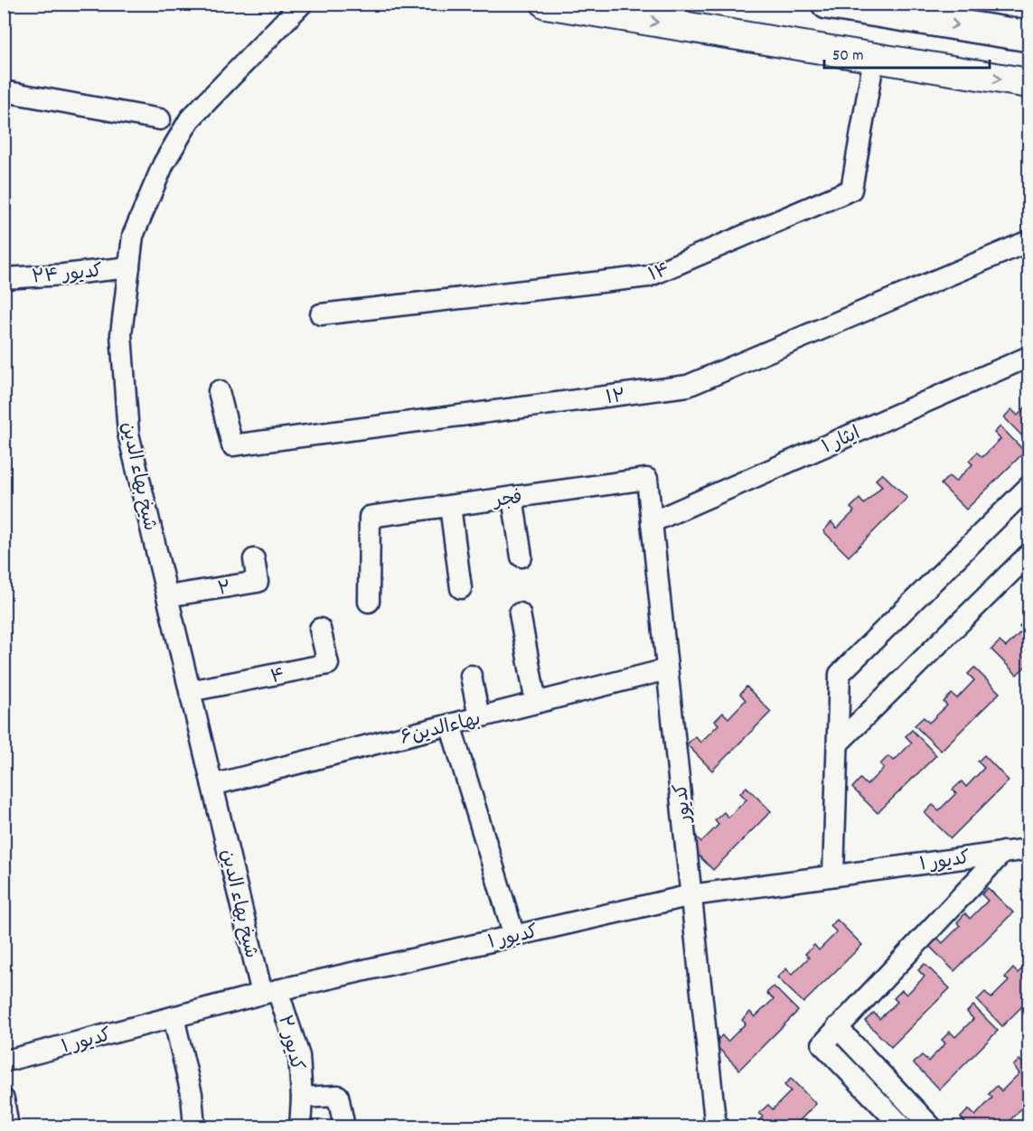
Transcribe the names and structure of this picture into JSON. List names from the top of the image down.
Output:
{
  "streets": {
    "street": [
      "۱۴",
      "کدیور ۲۴",
      "۱۲",
      "ایثار ۱",
      "شیخ بهاء الدین",
      "فجر",
      "۲",
      "۴",
      "۶بهاءالدين",
      "کدیور",
      "کدیور ۱",
      "۲ کدیور"
    ]
  },
  "crossings": [
    ["کدیور ۲۴", "شیخ بهاء الدین"],
    ["ایثار ۱", "کدیور"],
    ["شیخ بهاء الدین", "۲"],
    ["شیخ بهاء الدین", "۴"],
    ["شیخ بهاء الدین", "۶بهاءالدين"],
    ["شیخ بهاء الدین", "کدیور ۱"],
    ["شیخ بهاء الدین", "۲ کدیور"],
    ["فجر", "کدیور"],
    ["۶بهاءالدين", "کدیور"],
    ["کدیور", "کدیور ۱"],
    ["کدیور ۱", "۲ کدیور"]
  ],
  "scale_bar": "50 m"
}
